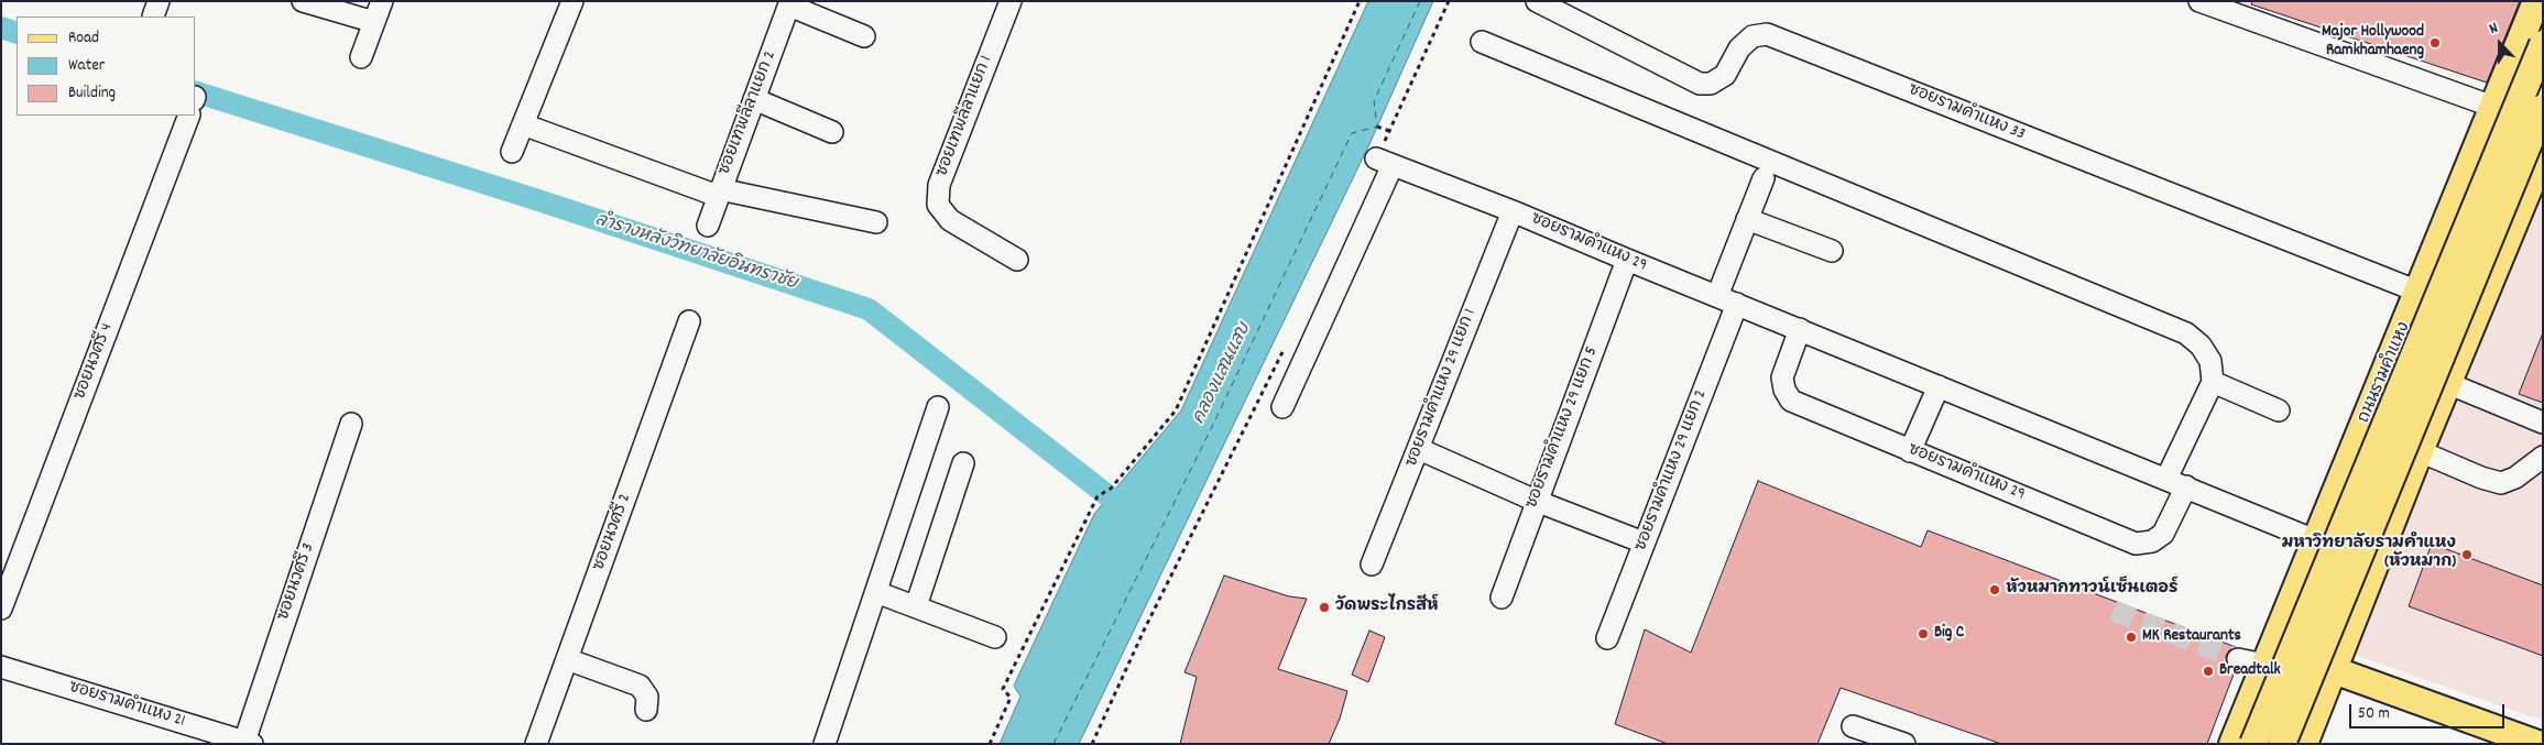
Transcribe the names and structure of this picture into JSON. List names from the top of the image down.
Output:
{
  "streets": {
    "main road": ["ถนนรามคำแหง"],
    "street": [
      "ซอยเทพลีลาแยก 2",
      "ซอยรามคำแหง 33",
      "ซอยเทพลีลาแยก 1",
      "ซอยรามคำแหง 29",
      "ซอยนวศรี 4",
      "ซอยรามคำแหง 29 แยก 1",
      "ซอยรามคำแหง 29 แยก 5",
      "ซอยรามคำแหง 29 แยก 2",
      "ซอยนวศรี 2",
      "ซอยนวศรี 3",
      "ซอยรามคำแหง 21"
    ]
  },
  "crossings": [
    ["ซอยรามคำแหง 33", "ถนนรามคำแหง"],
    ["ซอยรามคำแหง 29", "ถนนรามคำแหง"],
    ["ซอยรามคำแหง 29", "ซอยรามคำแหง 29 แยก 1"],
    ["ซอยรามคำแหง 29", "ซอยรามคำแหง 29 แยก 5"],
    ["ซอยรามคำแหง 29", "ซอยรามคำแหง 29 แยก 2"],
    ["ซอยนวศรี 3", "ซอยรามคำแหง 21"]
  ],
  "water": ["ลำรางหลังวิทยาลัยอินทราชัย", "คลองแสนแสบ"],
  "places": [
    "Major Hollywood Ramkhamhaeng",
    "มหาวิทยาลัยรามคำแหง (หัวหมาก)",
    "หัวหมากทาวน์เซ็นเตอร์",
    "วัดพระไกรสีห์",
    "Big C",
    "MK Restaurants",
    "Breadtalk"
  ],
  "legend": ["Road", "Water", "Building"],
  "scale_bar": "50 m",
  "north": "top"
}
